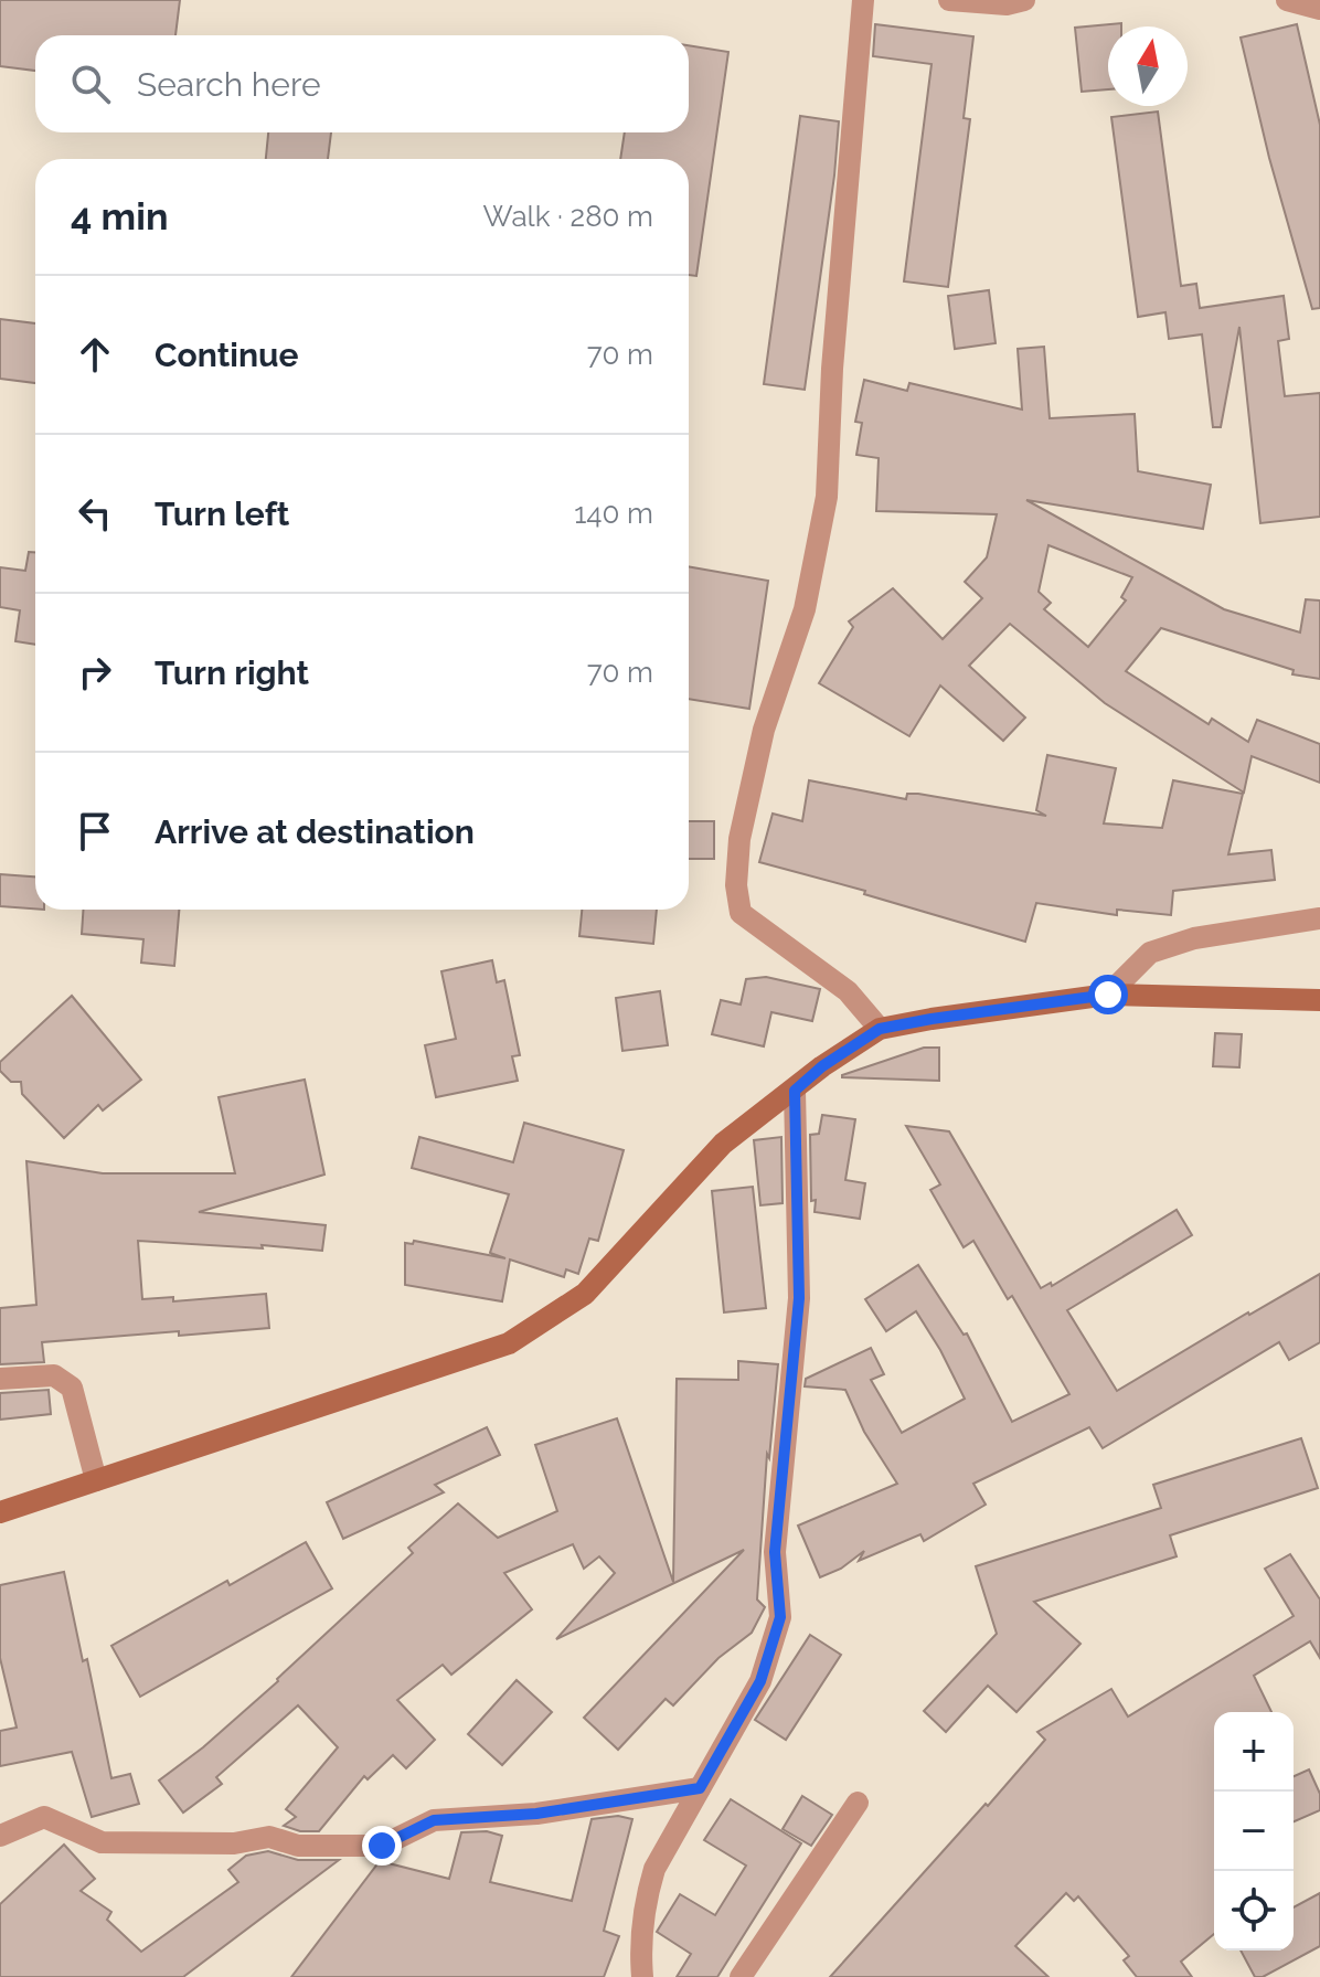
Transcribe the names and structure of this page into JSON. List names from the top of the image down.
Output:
{
  "north": "top",
  "page": {
    "search": "Search here",
    "heading": ["4 min", "Walk · 280 m"],
    "list": [
      ["Continue", "70 m"],
      ["Turn left", "140 m"],
      ["Turn right", "70 m"],
      "Arrive at destination"
    ],
    "map_buttons": ["+", "−"]
  }
}
